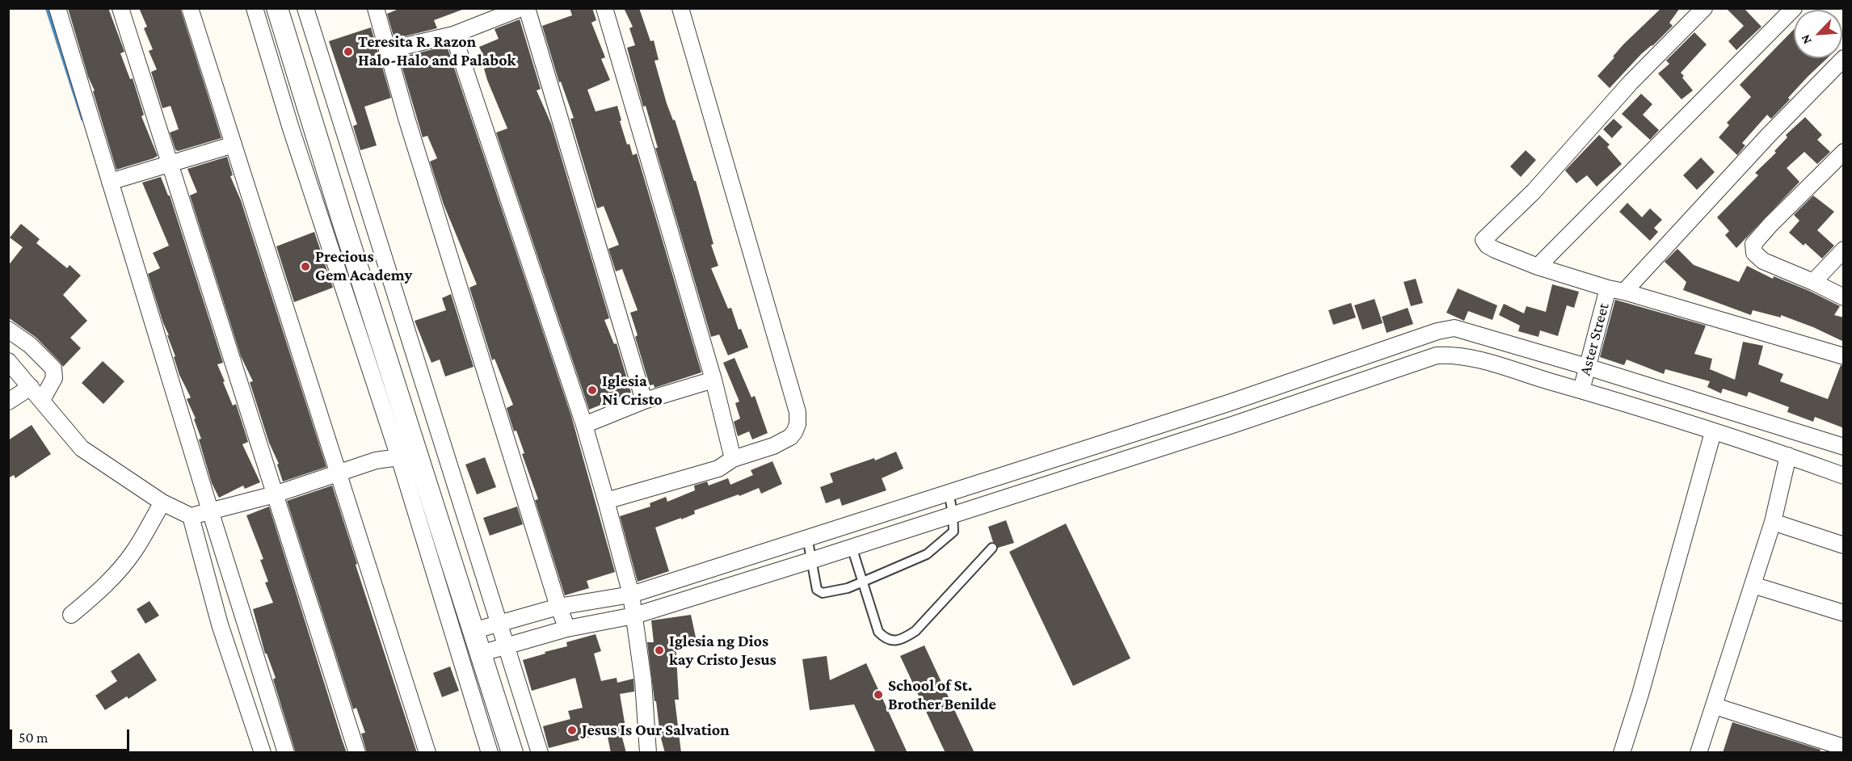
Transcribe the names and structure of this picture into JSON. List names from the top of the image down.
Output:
{
  "streets": {
    "street": ["Aster Street"]
  },
  "places": [
    "Teresita R. Razon Halo-Halo and Palabok",
    "Precious Gem Academy",
    "Iglesia Ni Cristo",
    "Iglesia ng Dios kay Cristo Jesus",
    "School of St. Brother Benilde",
    "Jesus Is Our Salvation"
  ],
  "scale_bar": "50 m",
  "north": "bottom left"
}
